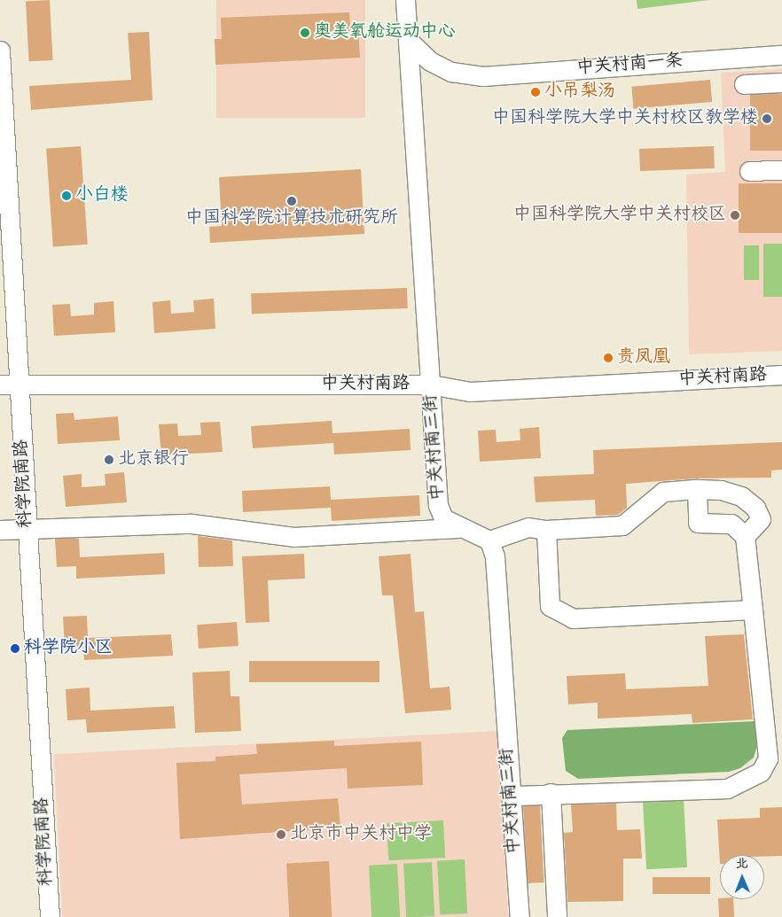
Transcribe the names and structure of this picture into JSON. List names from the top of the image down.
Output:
{
  "streets": {
    "street": [
      "中关村南一条",
      "中关村南路",
      "中关村南三街",
      "科学院南路"
    ]
  },
  "crossings": [
    ["中关村南一条", "中关村南三街"],
    ["中关村南路", "中关村南三街"],
    ["中关村南路", "科学院南路"]
  ],
  "places": [
    "奥美氧舱运动中心",
    "小吊梨汤",
    "中国科学院大学中关村校区教学楼",
    "小白楼",
    "中国科学院计算技术研究所",
    "中国科学院大学中关村校区",
    "贵凤凰",
    "北京银行",
    "科学院小区",
    "北京市中关村中学"
  ],
  "north": "top"
}
